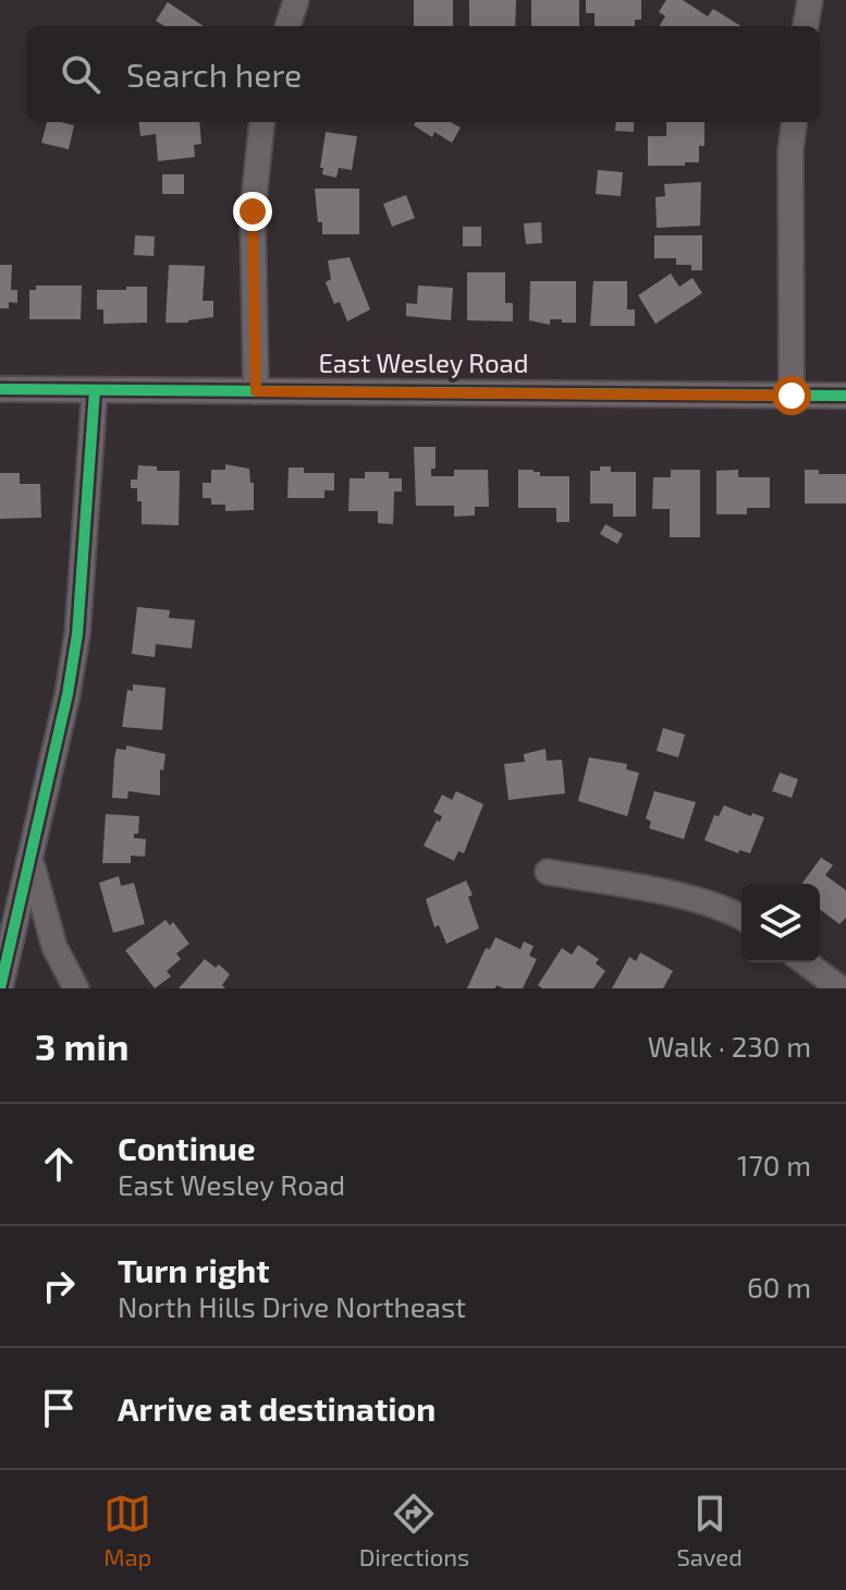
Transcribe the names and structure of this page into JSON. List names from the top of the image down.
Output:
{
  "streets": {
    "street": ["East Wesley Road"]
  },
  "page": {
    "search": "Search here",
    "heading": ["3 min", "Walk · 230 m"],
    "list": [
      ["Continue", "East Wesley Road", "170 m"],
      ["Turn right", "North Hills Drive Northeast", "60 m"],
      "Arrive at destination"
    ],
    "nav": ["Map", "Directions", "Saved"]
  }
}
